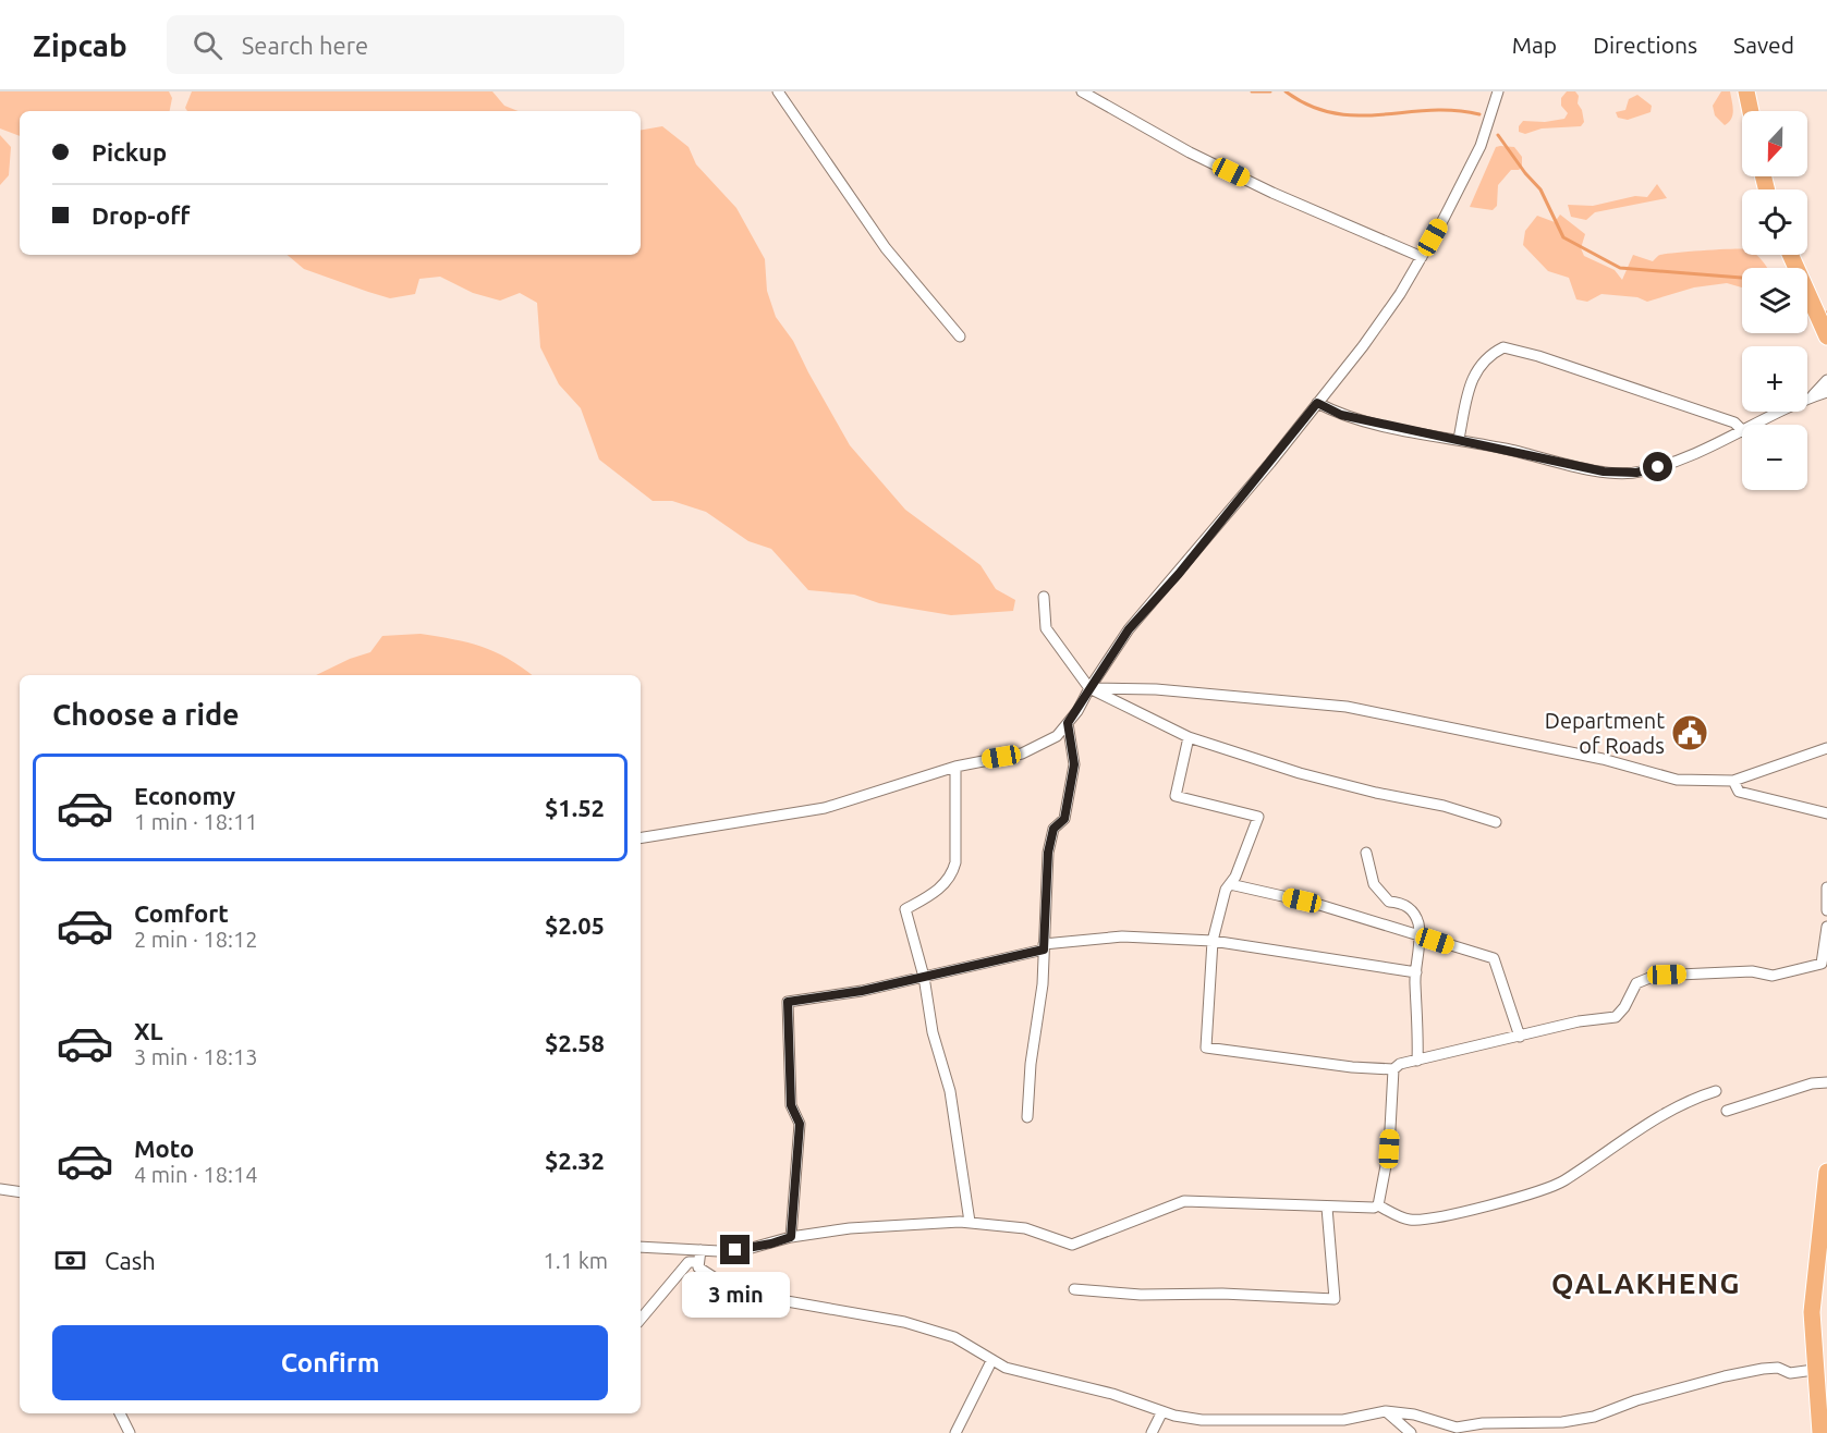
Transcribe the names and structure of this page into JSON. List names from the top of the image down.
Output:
{
  "districts": ["QALAKHENG"],
  "places": {
    "public building": ["Department of Roads"]
  },
  "north": "bottom",
  "page": {
    "header": "Zipcab",
    "search": "Search here",
    "nav": ["Map", "Directions", "Saved"],
    "map_buttons": ["+", "−"],
    "banner": ["Pickup", "Drop-off"],
    "heading": "Choose a ride",
    "list": [
      {
        "name": "Economy",
        "note": "1 min · 18:11",
        "value": "$1.52"
      },
      {
        "name": "Comfort",
        "note": "2 min · 18:12",
        "value": "$2.05"
      },
      {
        "name": "XL",
        "note": "3 min · 18:13",
        "value": "$2.58"
      },
      {
        "name": "Moto",
        "note": "4 min · 18:14",
        "value": "$2.32"
      }
    ],
    "pay": ["Cash", "1.1 km"],
    "bubble": "3 min",
    "buttons": "Confirm"
  }
}
